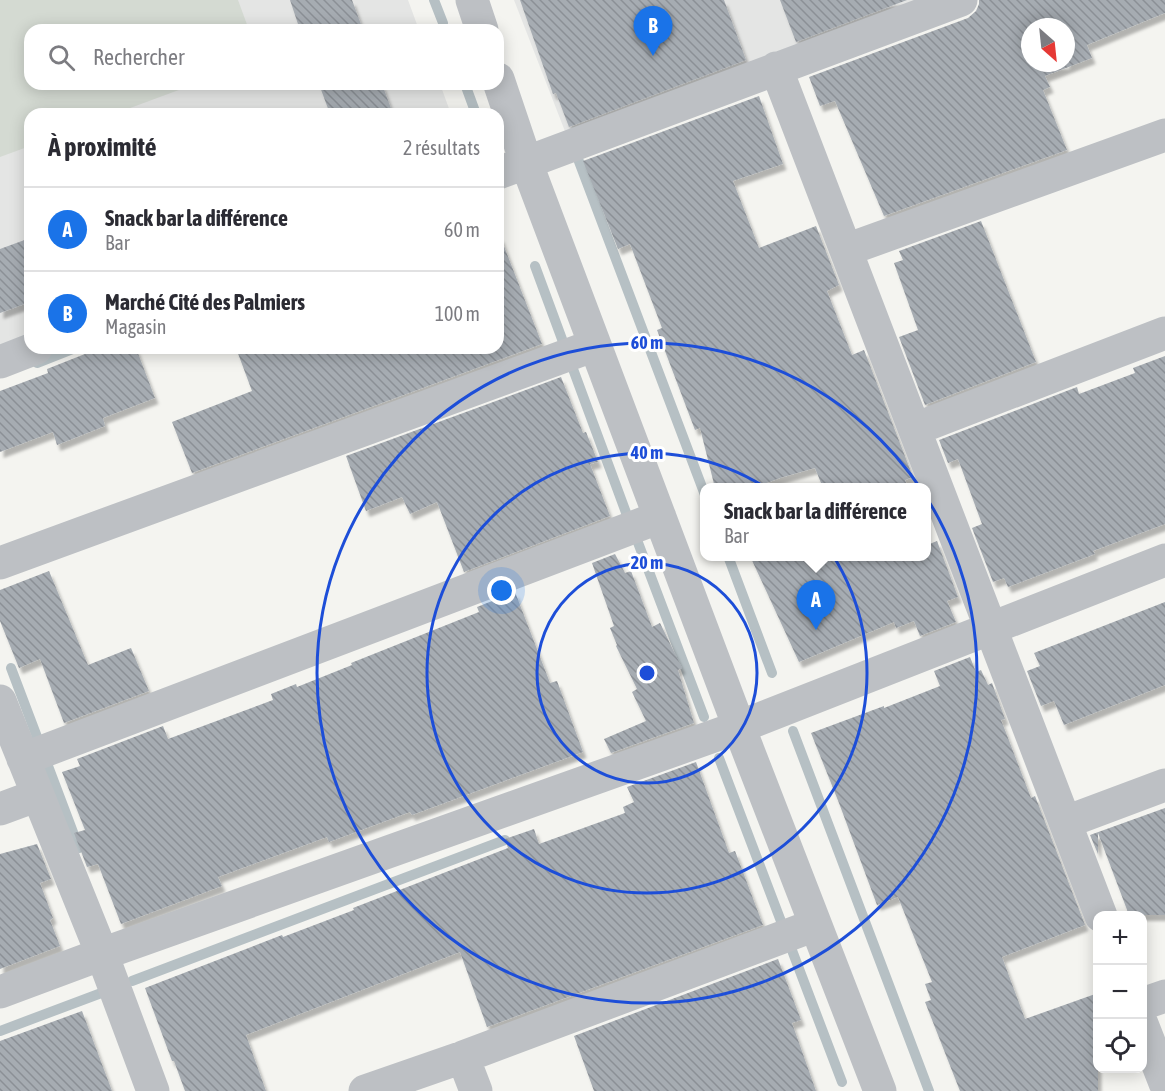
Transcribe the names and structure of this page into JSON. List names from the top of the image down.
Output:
{
  "north": "bottom right",
  "page": {
    "pins": ["B", "A"],
    "search": "Rechercher",
    "heading": ["À proximité", "2 résultats"],
    "list": [
      {
        "mark": "A",
        "name": "Snack bar la différence",
        "note": "Bar",
        "value": "60 m"
      },
      {
        "mark": "B",
        "name": "Marché Cité des Palmiers",
        "note": "Magasin",
        "value": "100 m"
      }
    ],
    "popup": ["Snack bar la différence", "Bar"],
    "map_buttons": ["+", "−"]
  },
  "rings": ["60 m", "40 m", "20 m"]
}
